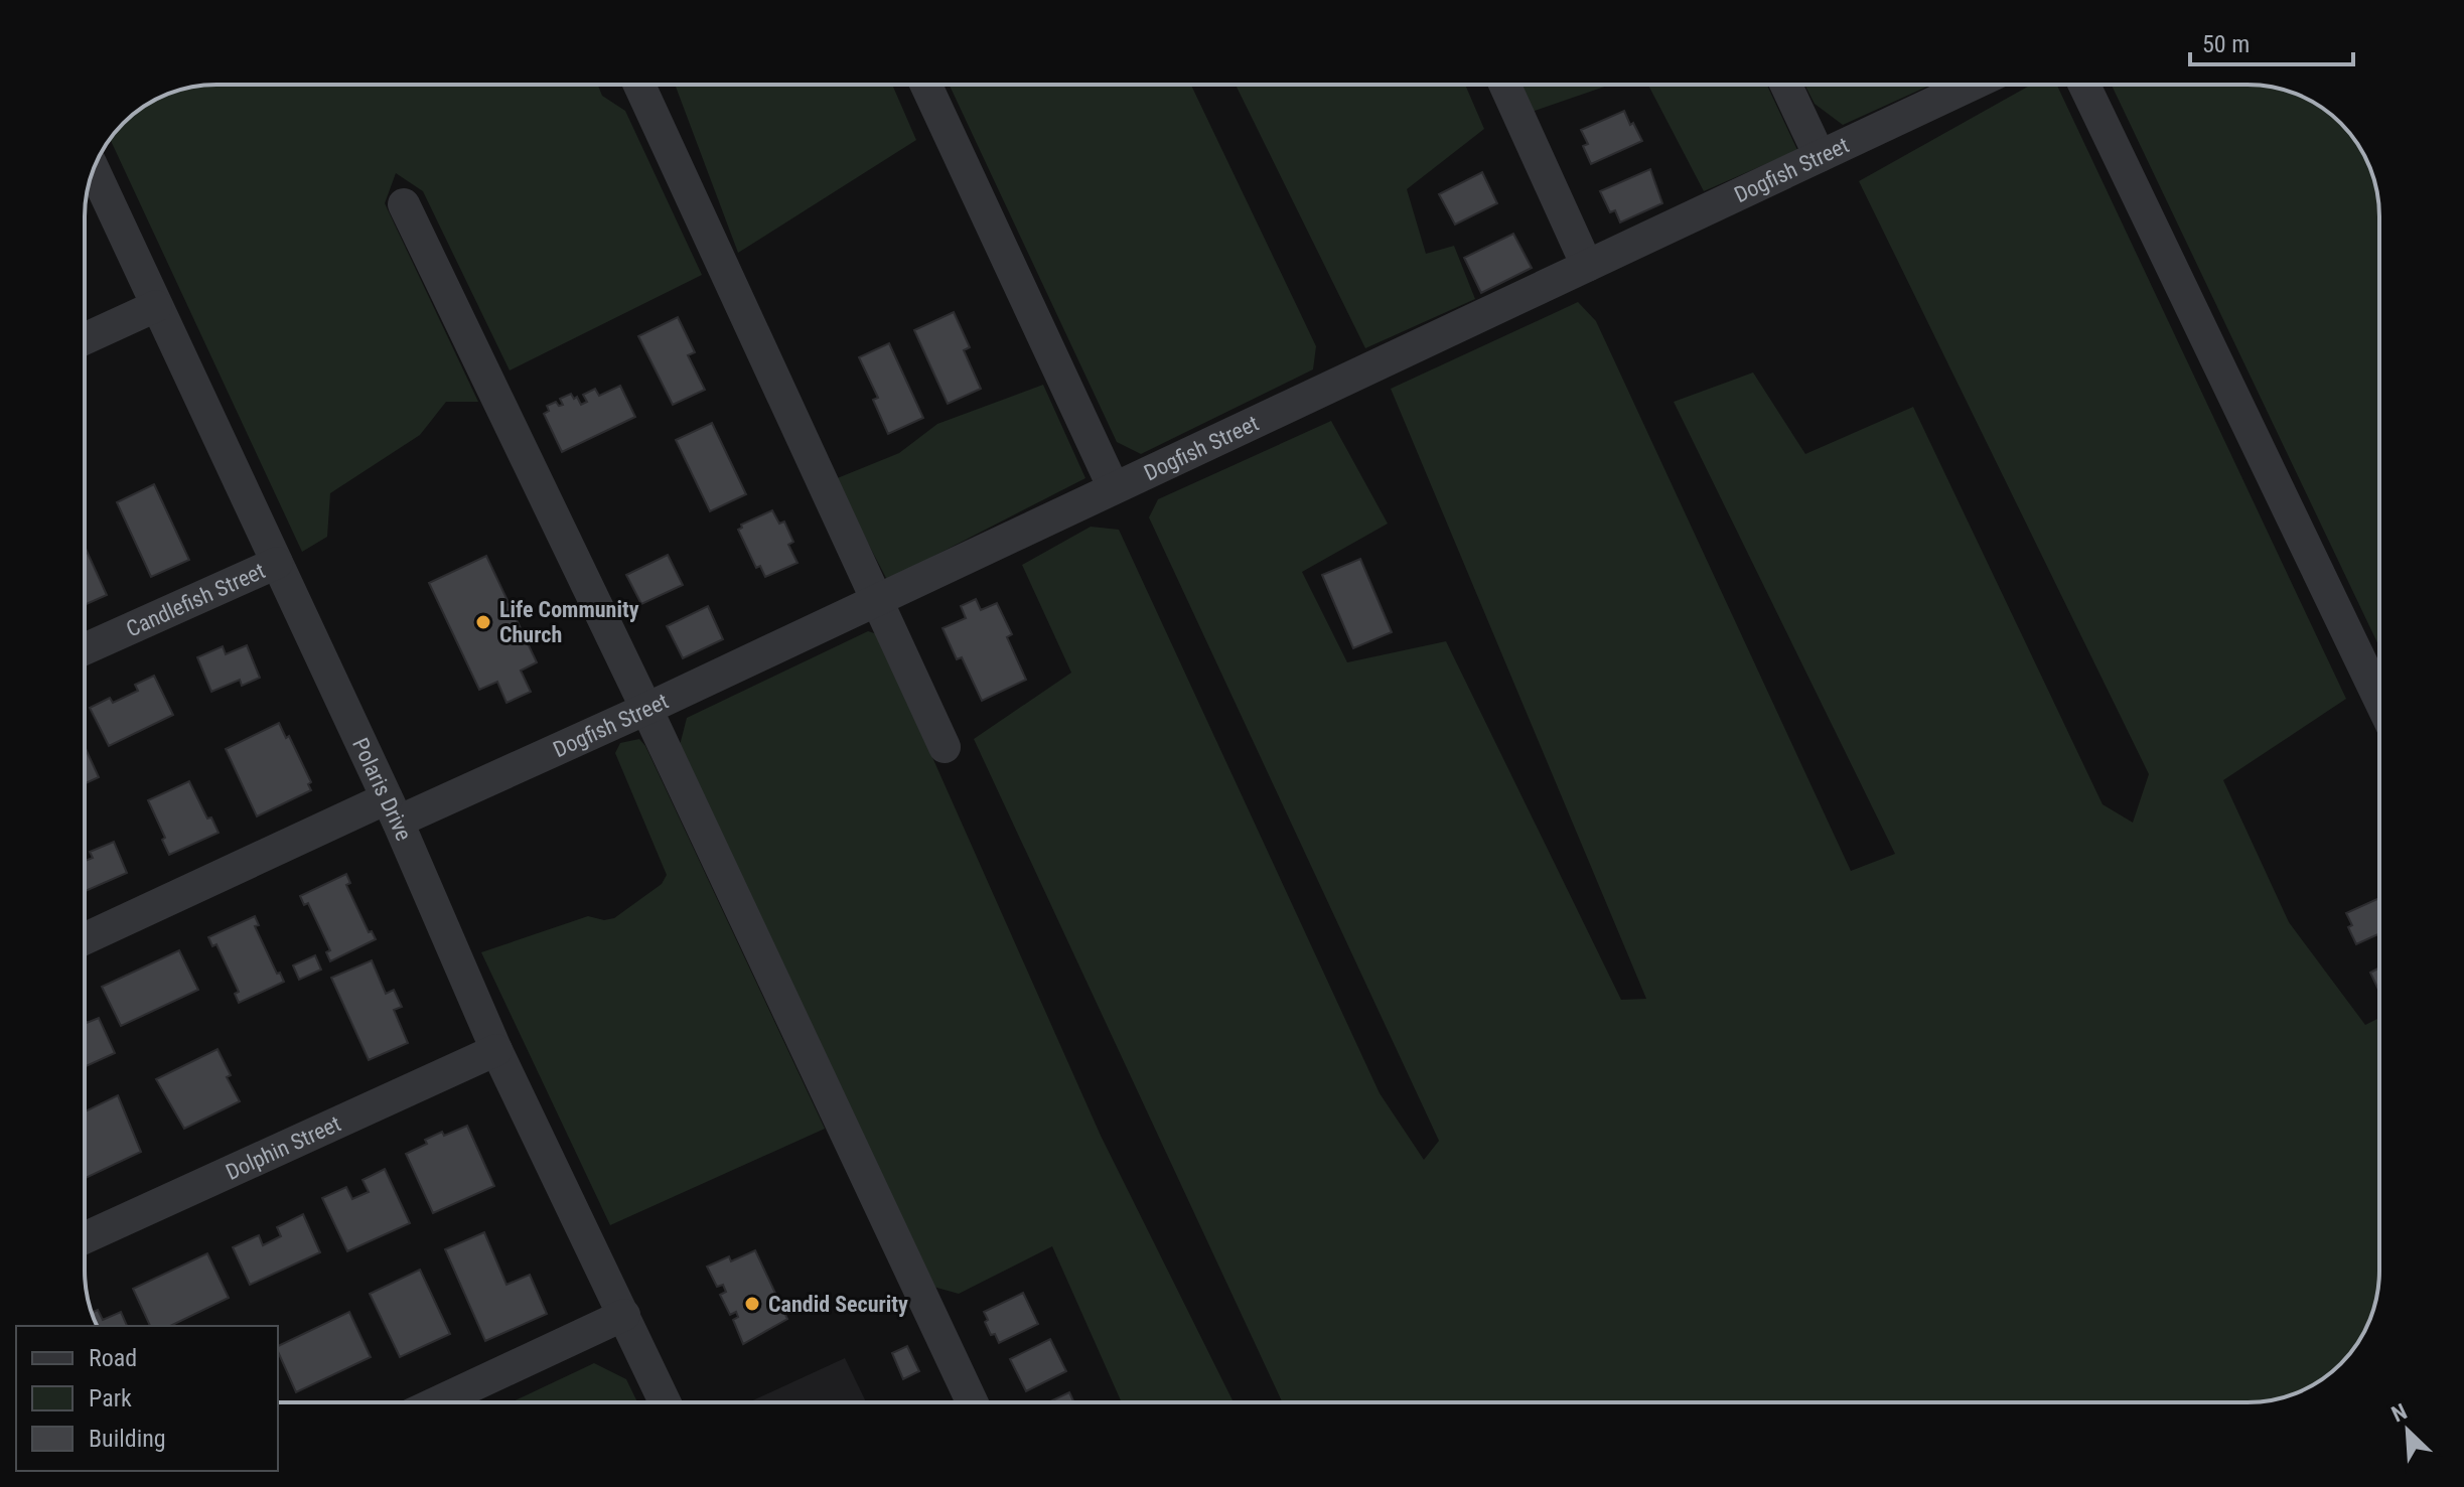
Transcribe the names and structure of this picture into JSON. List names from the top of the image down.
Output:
{
  "streets": {
    "street": [
      "Dogfish Street",
      "Candlefish Street",
      "Polaris Drive",
      "Dolphin Street"
    ]
  },
  "crossings": [
    ["Dogfish Street", "Polaris Drive"],
    ["Candlefish Street", "Polaris Drive"],
    ["Polaris Drive", "Dolphin Street"]
  ],
  "places": ["Life Community Church", "Candid Security"],
  "legend": ["Road", "Park", "Building"],
  "scale_bar": "50 m",
  "north": "top left"
}
